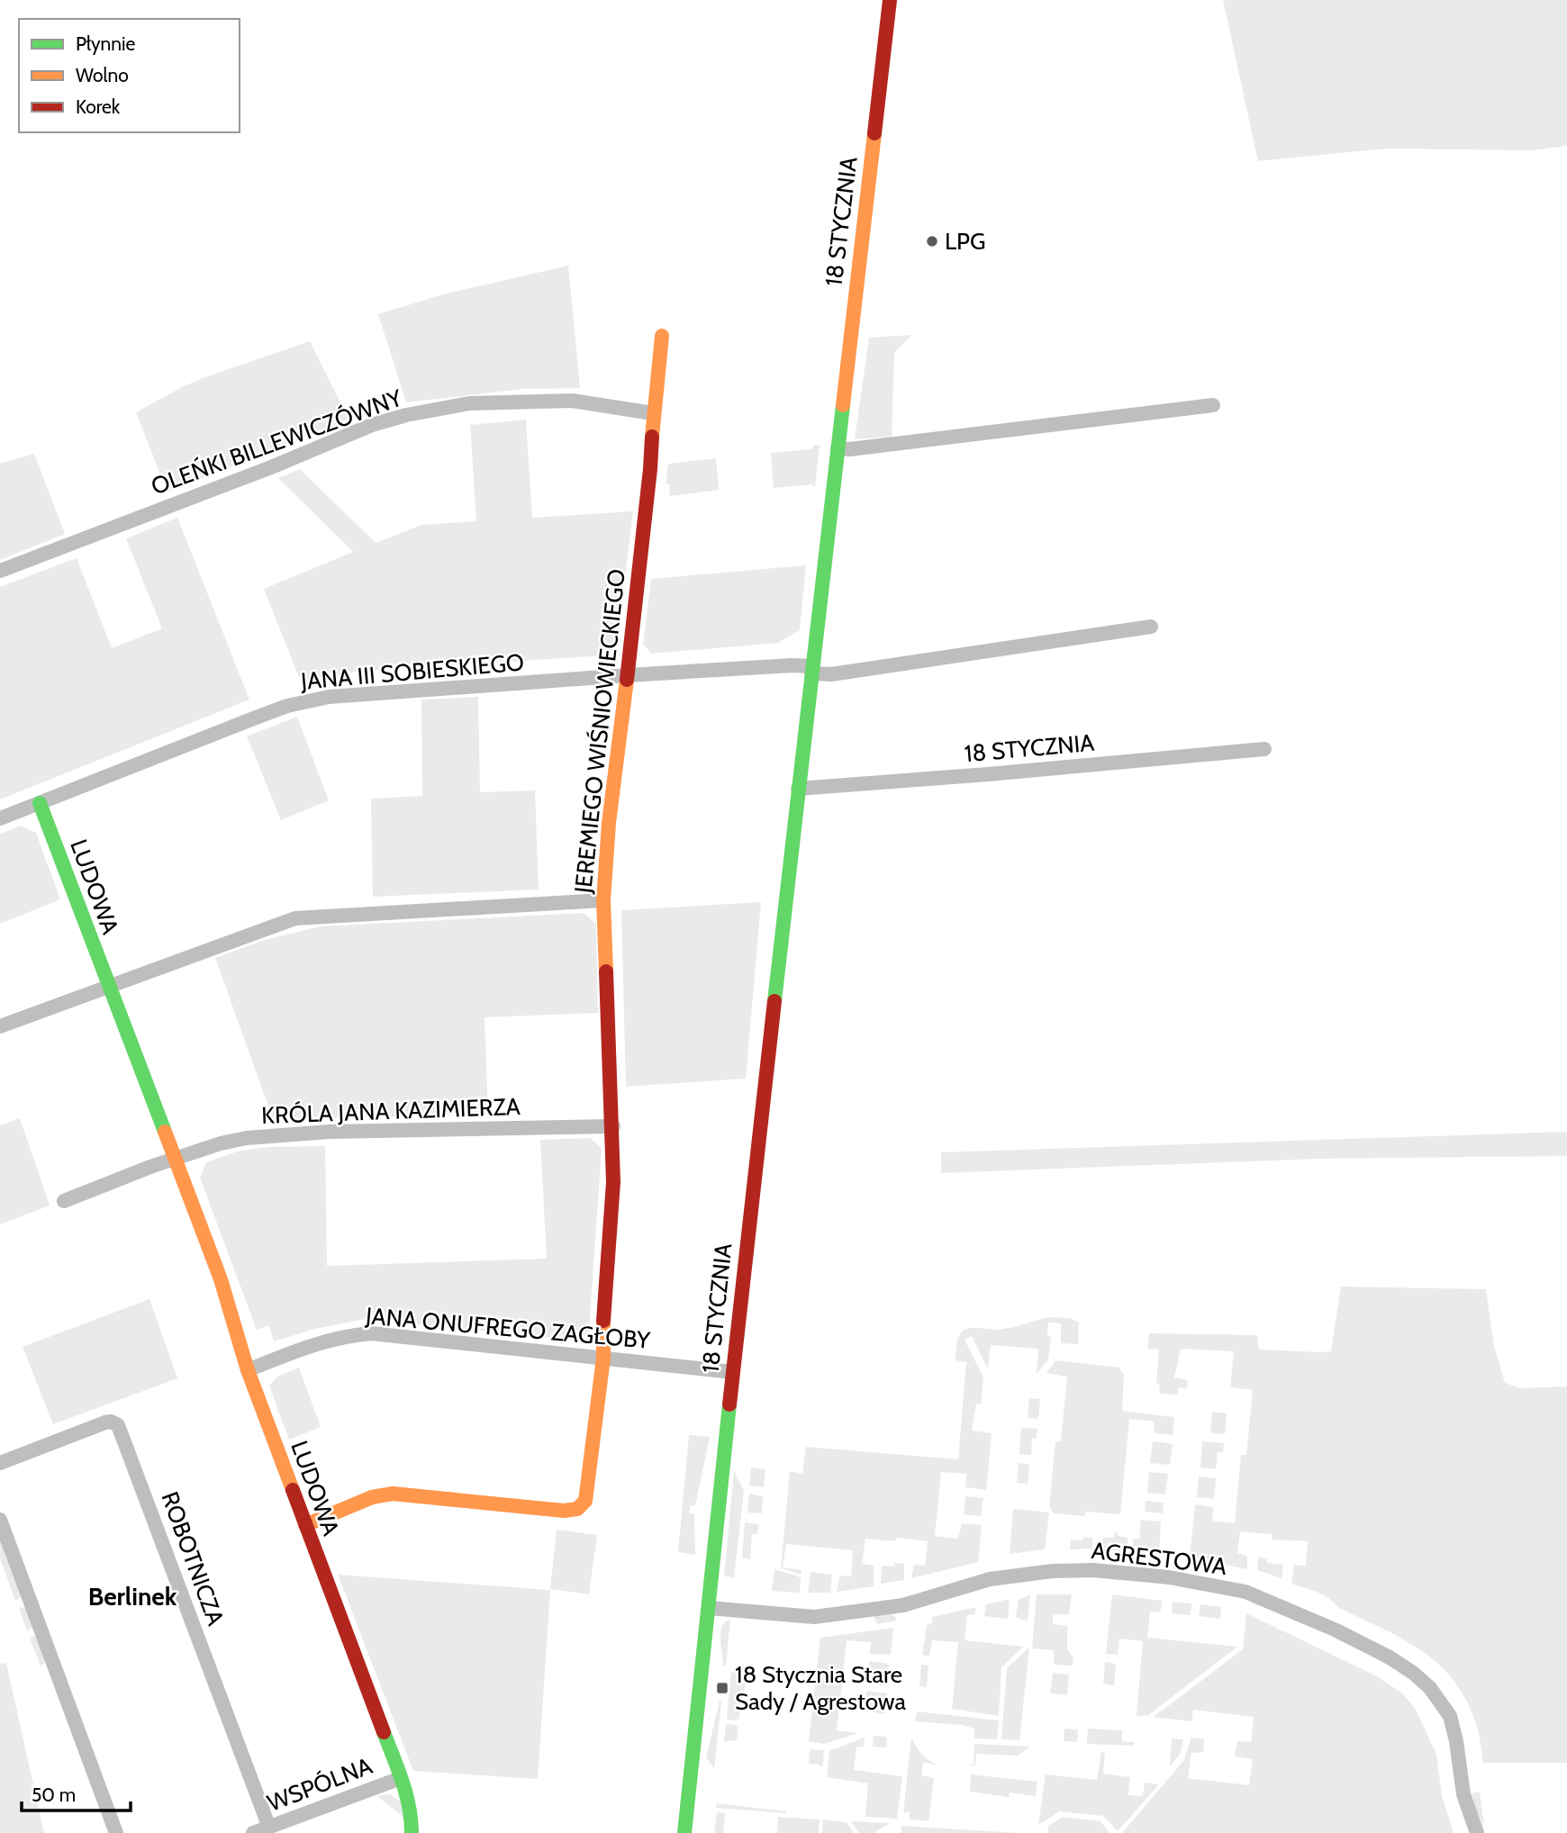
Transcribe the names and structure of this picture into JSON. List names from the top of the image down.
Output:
{
  "streets": {
    "street": [
      "18 STYCZNIA",
      "OLEŃKI BILLEWICZÓWNY",
      "JANA III SOBIESKIEGO",
      "JEREMIEGO WIŚNIOWIECKIEGO",
      "LUDOWA",
      "KRÓLA JANA KAZIMIERZA",
      "JANA ONUFREGO ZAGŁOBY",
      "ROBOTNICZA",
      "AGRESTOWA",
      "WSPÓLNA"
    ]
  },
  "crossings": [
    ["18 STYCZNIA", "JANA III SOBIESKIEGO"],
    ["18 STYCZNIA", "JANA ONUFREGO ZAGŁOBY"],
    ["18 STYCZNIA", "AGRESTOWA"],
    ["OLEŃKI BILLEWICZÓWNY", "JEREMIEGO WIŚNIOWIECKIEGO"],
    ["JANA III SOBIESKIEGO", "JEREMIEGO WIŚNIOWIECKIEGO"],
    ["JANA III SOBIESKIEGO", "LUDOWA"],
    ["JEREMIEGO WIŚNIOWIECKIEGO", "LUDOWA"],
    ["JEREMIEGO WIŚNIOWIECKIEGO", "KRÓLA JANA KAZIMIERZA"],
    ["JEREMIEGO WIŚNIOWIECKIEGO", "JANA ONUFREGO ZAGŁOBY"],
    ["LUDOWA", "KRÓLA JANA KAZIMIERZA"],
    ["LUDOWA", "JANA ONUFREGO ZAGŁOBY"],
    ["LUDOWA", "WSPÓLNA"],
    ["ROBOTNICZA", "WSPÓLNA"]
  ],
  "districts": ["Berlinek"],
  "places": {
    "other": ["LPG"],
    "transit": ["18 Stycznia Stare Sady / Agrestowa"]
  },
  "legend": ["Płynnie", "Wolno", "Korek"],
  "scale_bar": "50 m"
}
